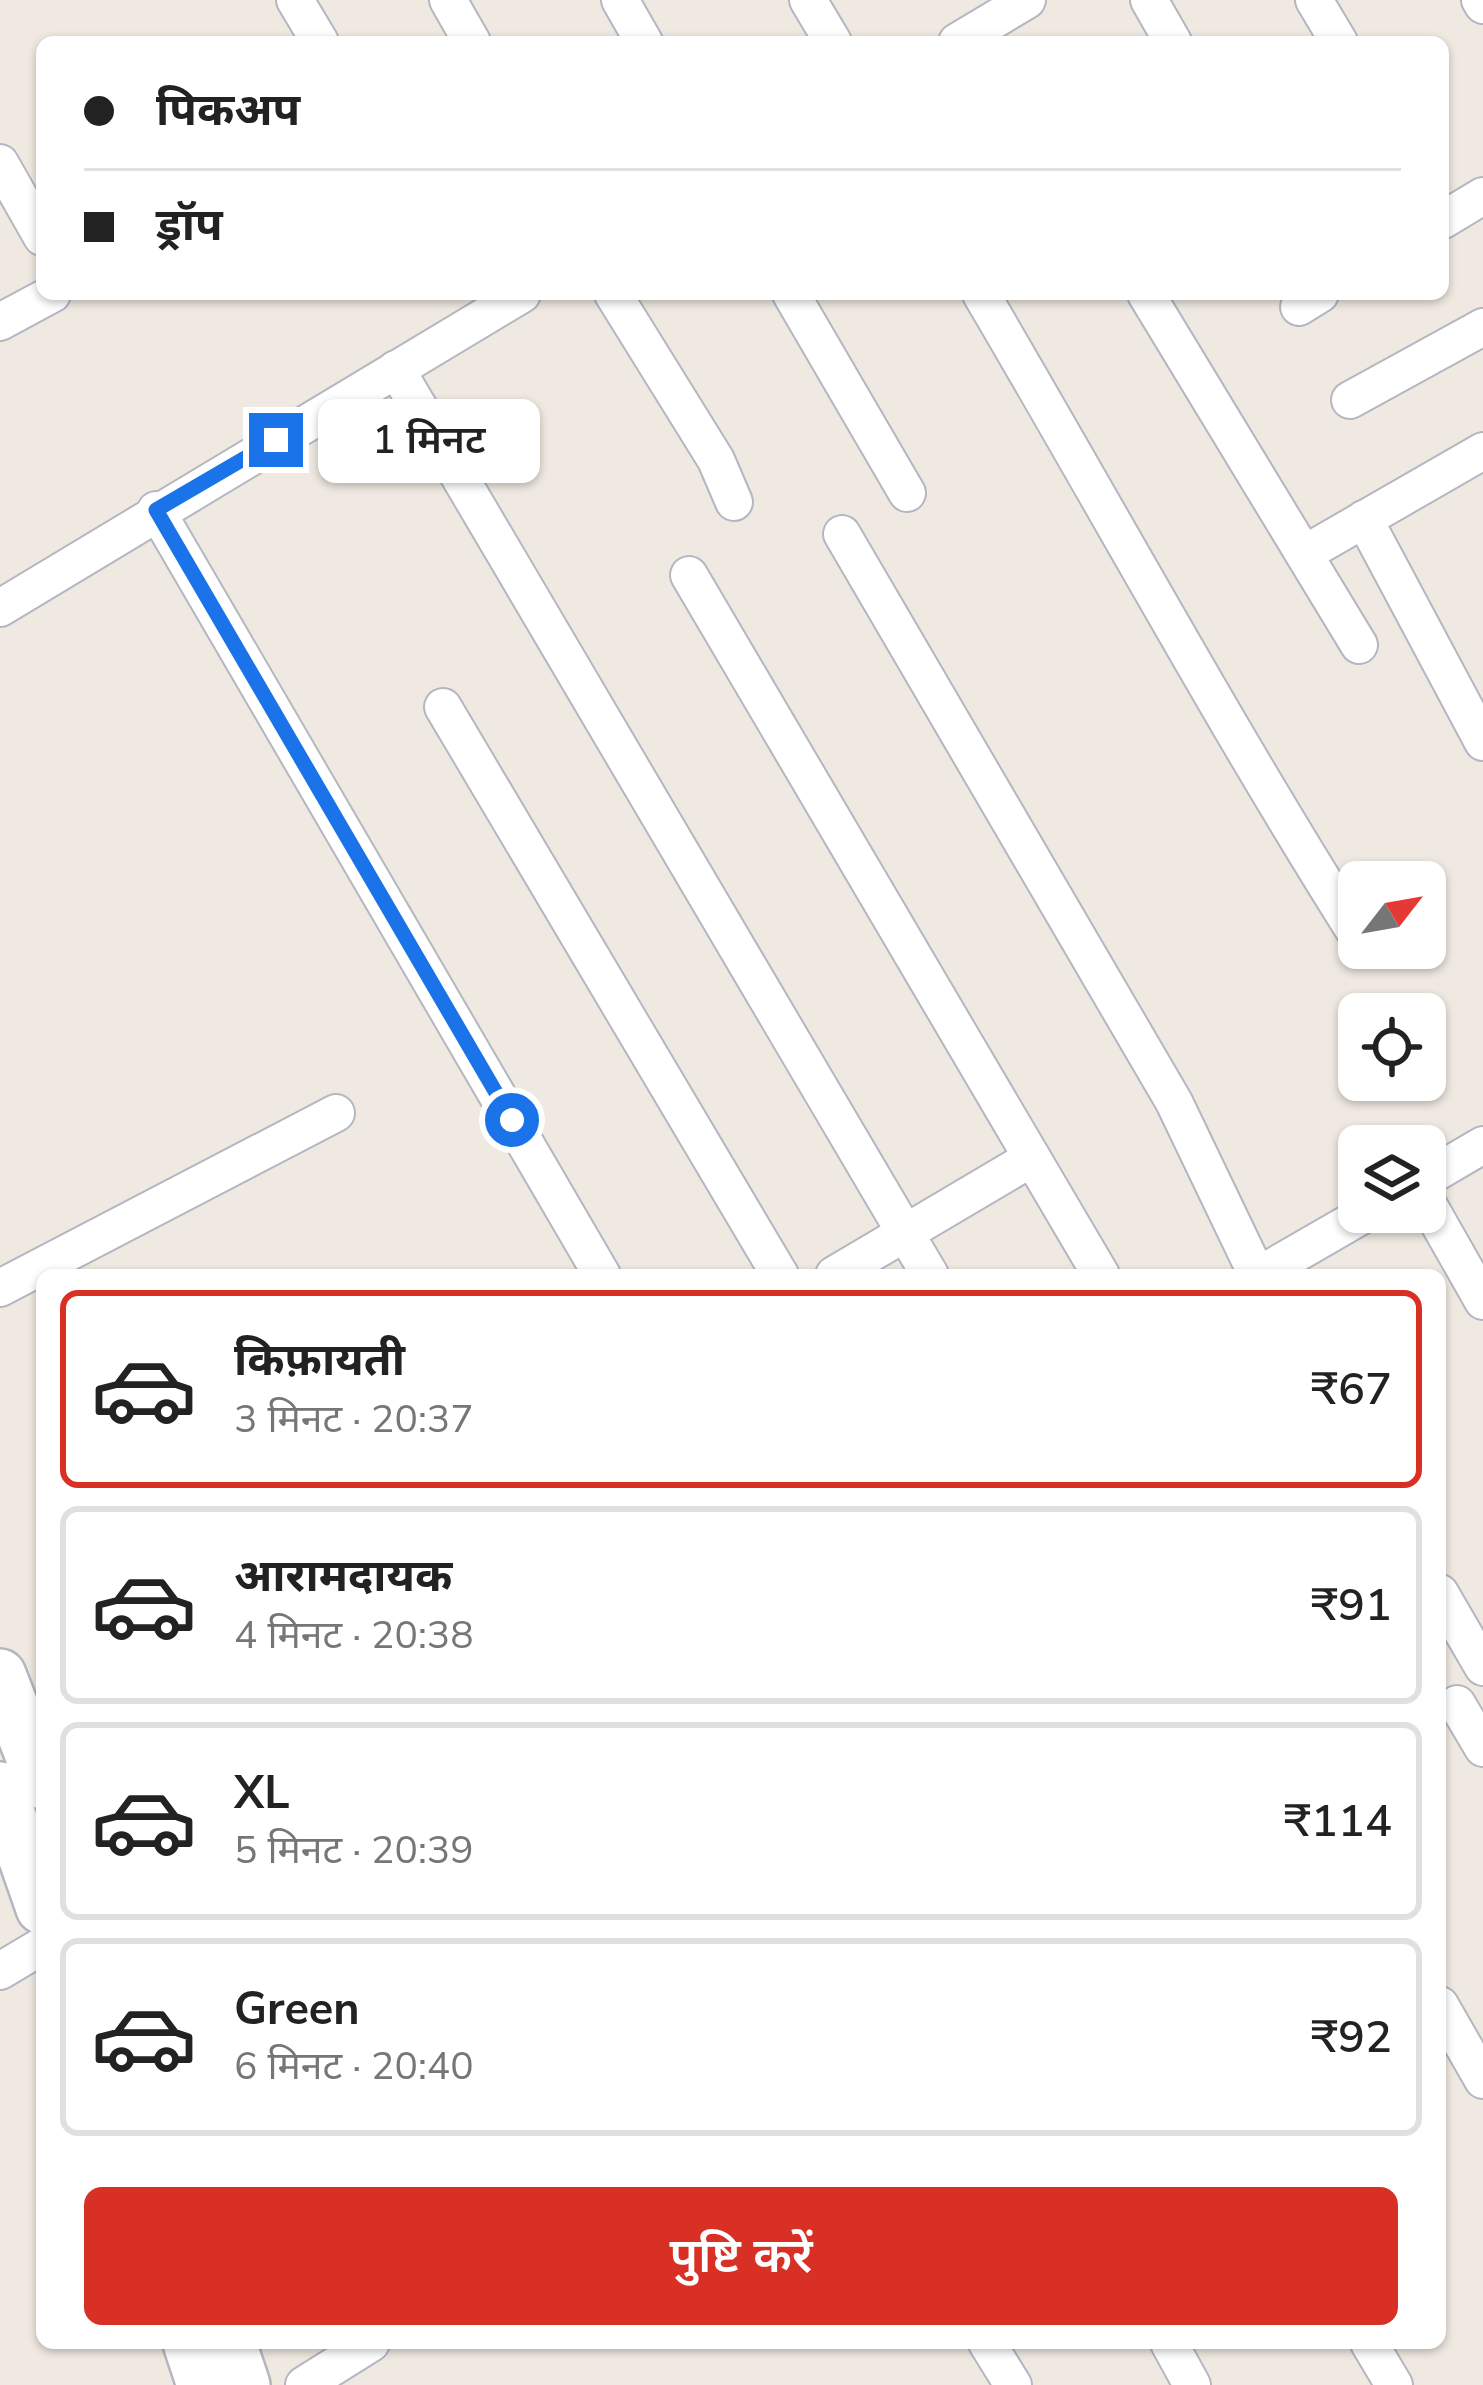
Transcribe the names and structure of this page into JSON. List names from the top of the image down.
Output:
{
  "north": "top right",
  "page": {
    "banner": ["पिकअप", "ड्रॉप"],
    "bubble": "1 मिनट",
    "list": [
      {
        "name": "किफ़ायती",
        "note": "3 मिनट · 20:37",
        "value": "₹67"
      },
      {
        "name": "आरामदायक",
        "note": "4 मिनट · 20:38",
        "value": "₹91"
      },
      {
        "name": "XL",
        "note": "5 मिनट · 20:39",
        "value": "₹114"
      },
      {
        "name": "Green",
        "note": "6 मिनट · 20:40",
        "value": "₹92"
      }
    ],
    "buttons": "पुष्टि करें"
  }
}
